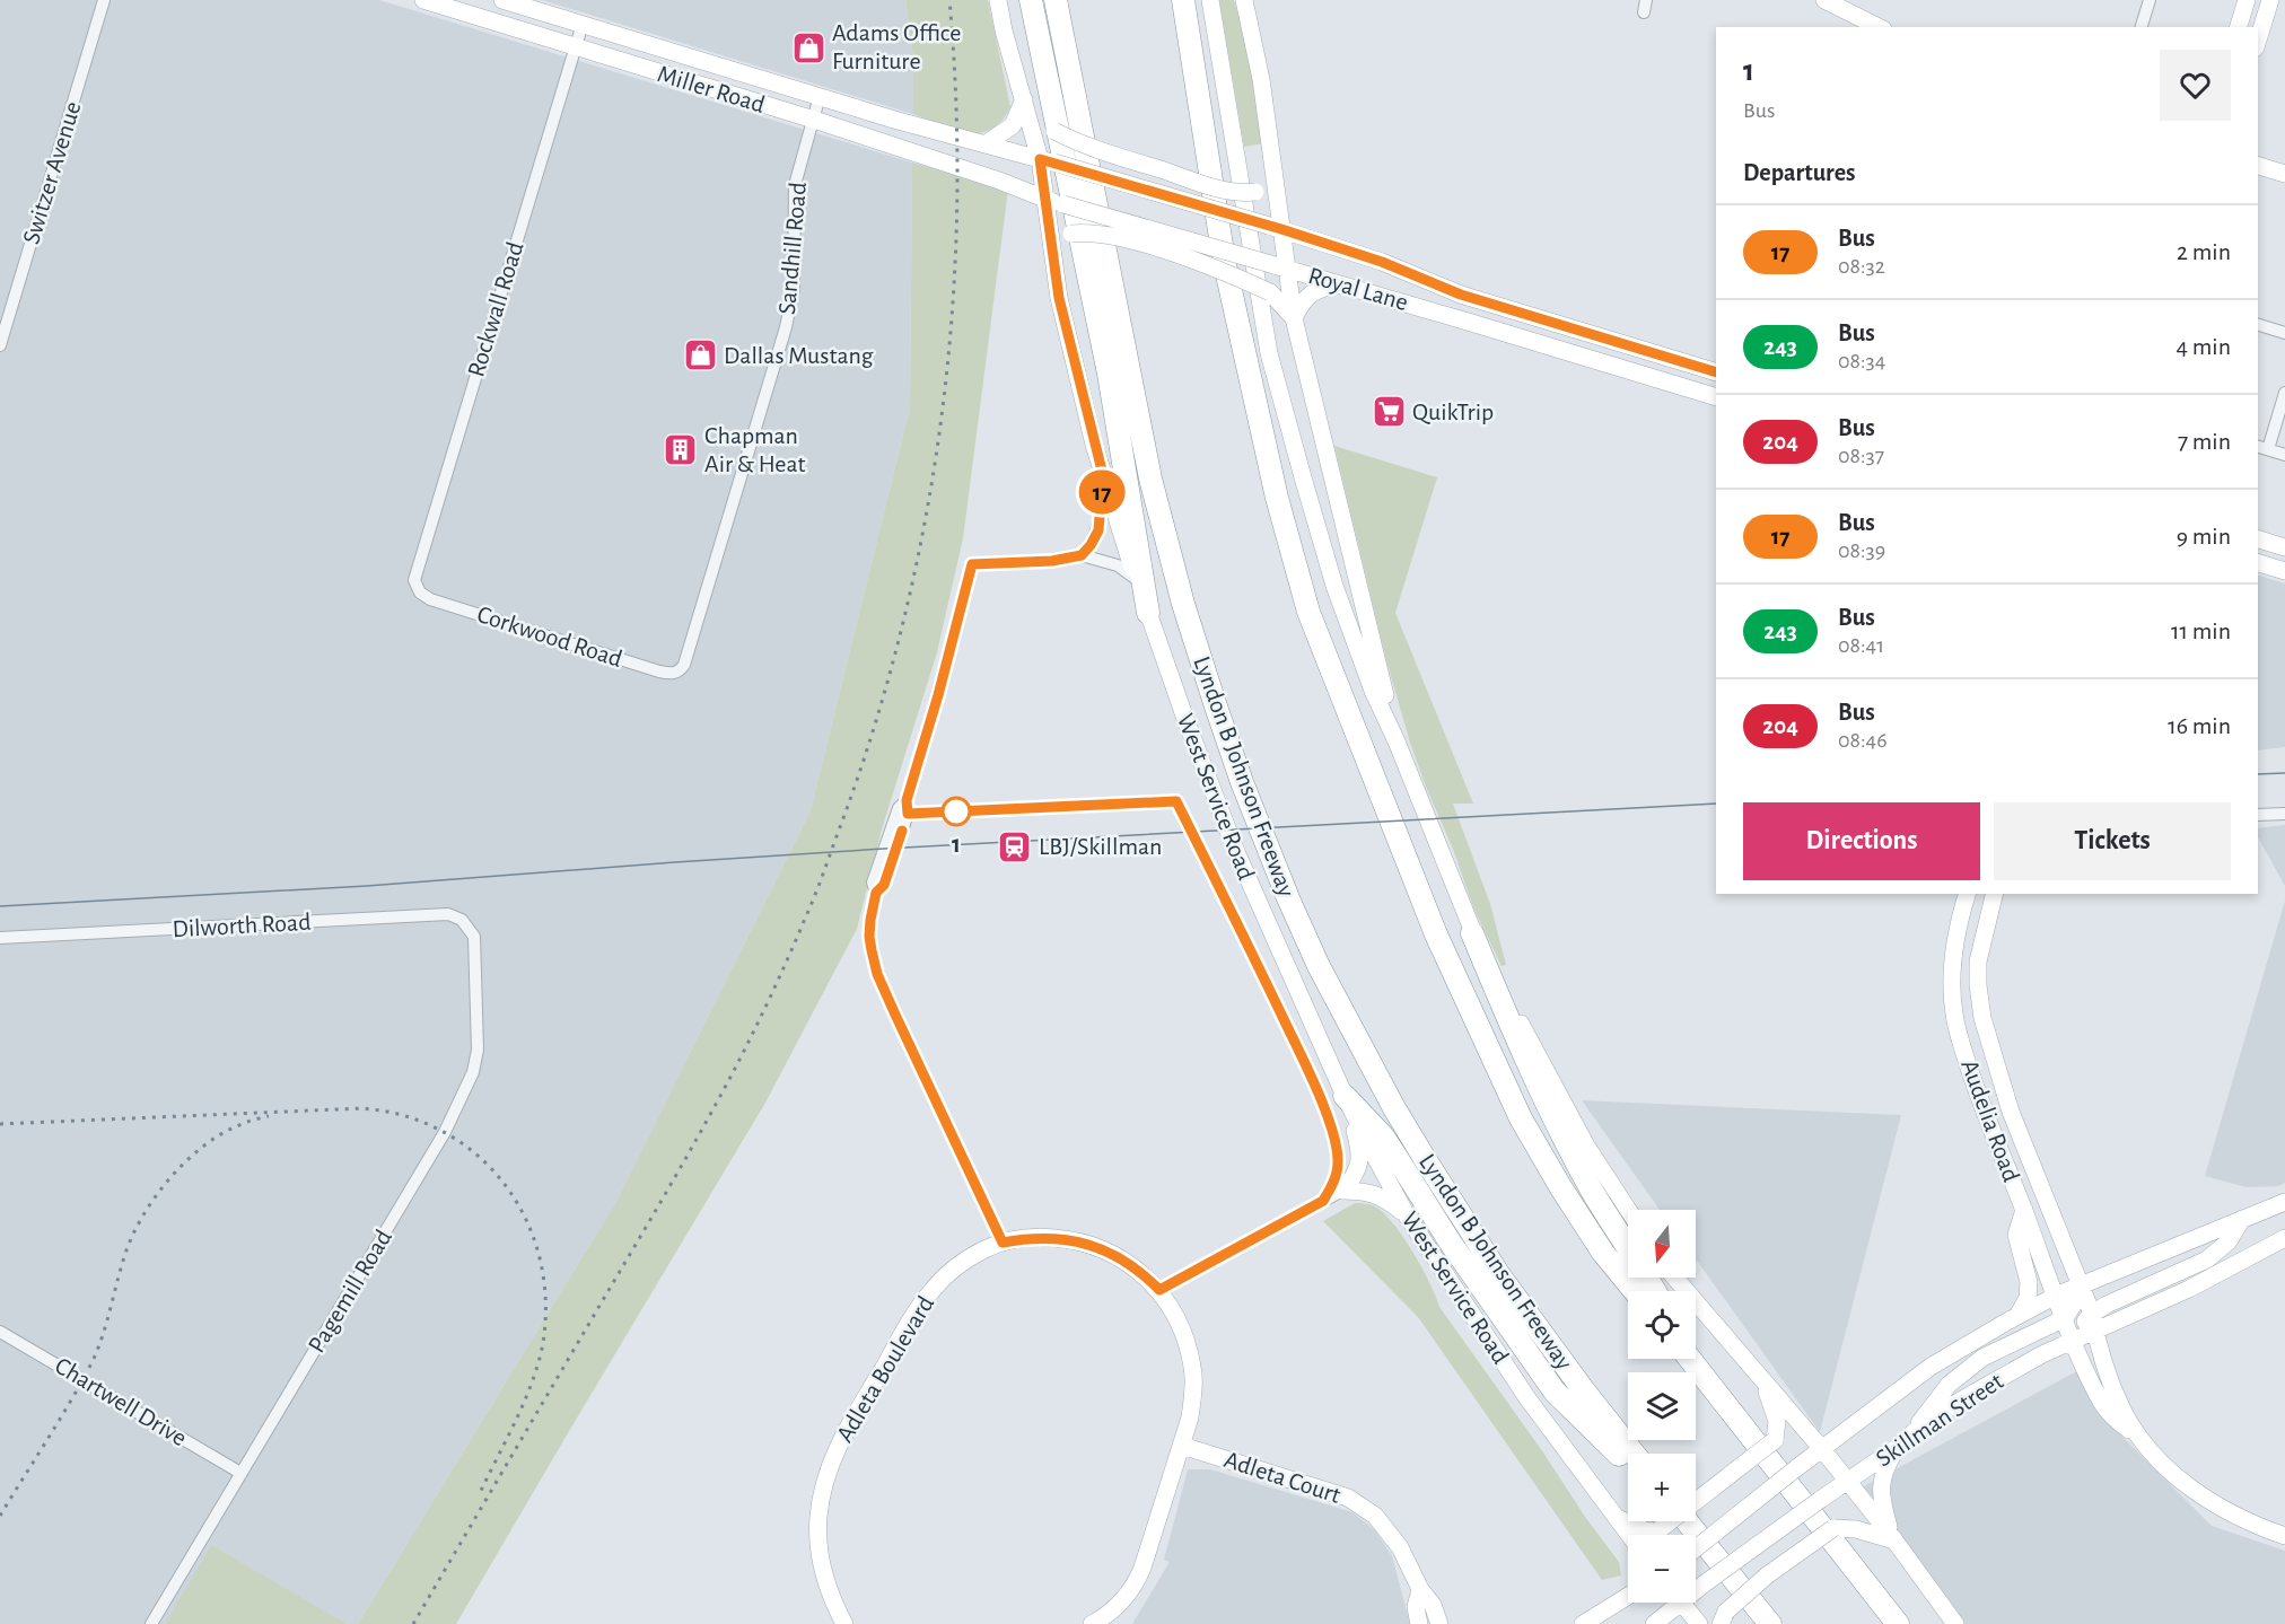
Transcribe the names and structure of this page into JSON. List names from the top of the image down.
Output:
{
  "streets": {
    "highway": ["Lyndon B Johnson Freeway"],
    "main road": [
      "Miller Road",
      "Royal Lane",
      "West Service Road",
      "Audelia Road",
      "Adleta Boulevard",
      "Skillman Street",
      "Adleta Court"
    ],
    "street": [
      "Switzer Avenue",
      "Sandhill Road",
      "Rockwall Road",
      "Corkwood Road",
      "Dilworth Road",
      "Pagemill Road",
      "Chartwell Drive"
    ]
  },
  "crossings": [
    ["Miller Road", "Sandhill Road"],
    ["Miller Road", "Royal Lane"],
    ["Miller Road", "Rockwall Road"],
    ["Miller Road", "West Service Road"],
    ["Sandhill Road", "Corkwood Road"],
    ["Royal Lane", "West Service Road"],
    ["Rockwall Road", "Corkwood Road"],
    ["Dilworth Road", "Pagemill Road"],
    ["Audelia Road", "Skillman Street"],
    ["Pagemill Road", "Chartwell Drive"],
    ["Adleta Boulevard", "Adleta Court"]
  ],
  "places": {
    "shop": ["Adams Office Furniture", "Dallas Mustang"],
    "supermarket": ["QuikTrip"],
    "building": ["Chapman Air & Heat"],
    "other": ["1"],
    "station": ["LBJ/Skillman"]
  },
  "lines": ["bus line 17"],
  "north": "bottom",
  "page": {
    "on_map": "17",
    "heading": [
      ["1", "Bus"],
      "Departures"
    ],
    "list": [
      {
        "mark": "17",
        "name": "Bus",
        "note": "08:32",
        "value": "2 min"
      },
      {
        "mark": "243",
        "name": "Bus",
        "note": "08:34",
        "value": "4 min"
      },
      {
        "mark": "204",
        "name": "Bus",
        "note": "08:37",
        "value": "7 min"
      },
      {
        "mark": "17",
        "name": "Bus",
        "note": "08:39",
        "value": "9 min"
      },
      {
        "mark": "243",
        "name": "Bus",
        "note": "08:41",
        "value": "11 min"
      },
      {
        "mark": "204",
        "name": "Bus",
        "note": "08:46",
        "value": "16 min"
      }
    ],
    "buttons": ["Directions", "Tickets"],
    "map_buttons": ["+", "−"]
  }
}
